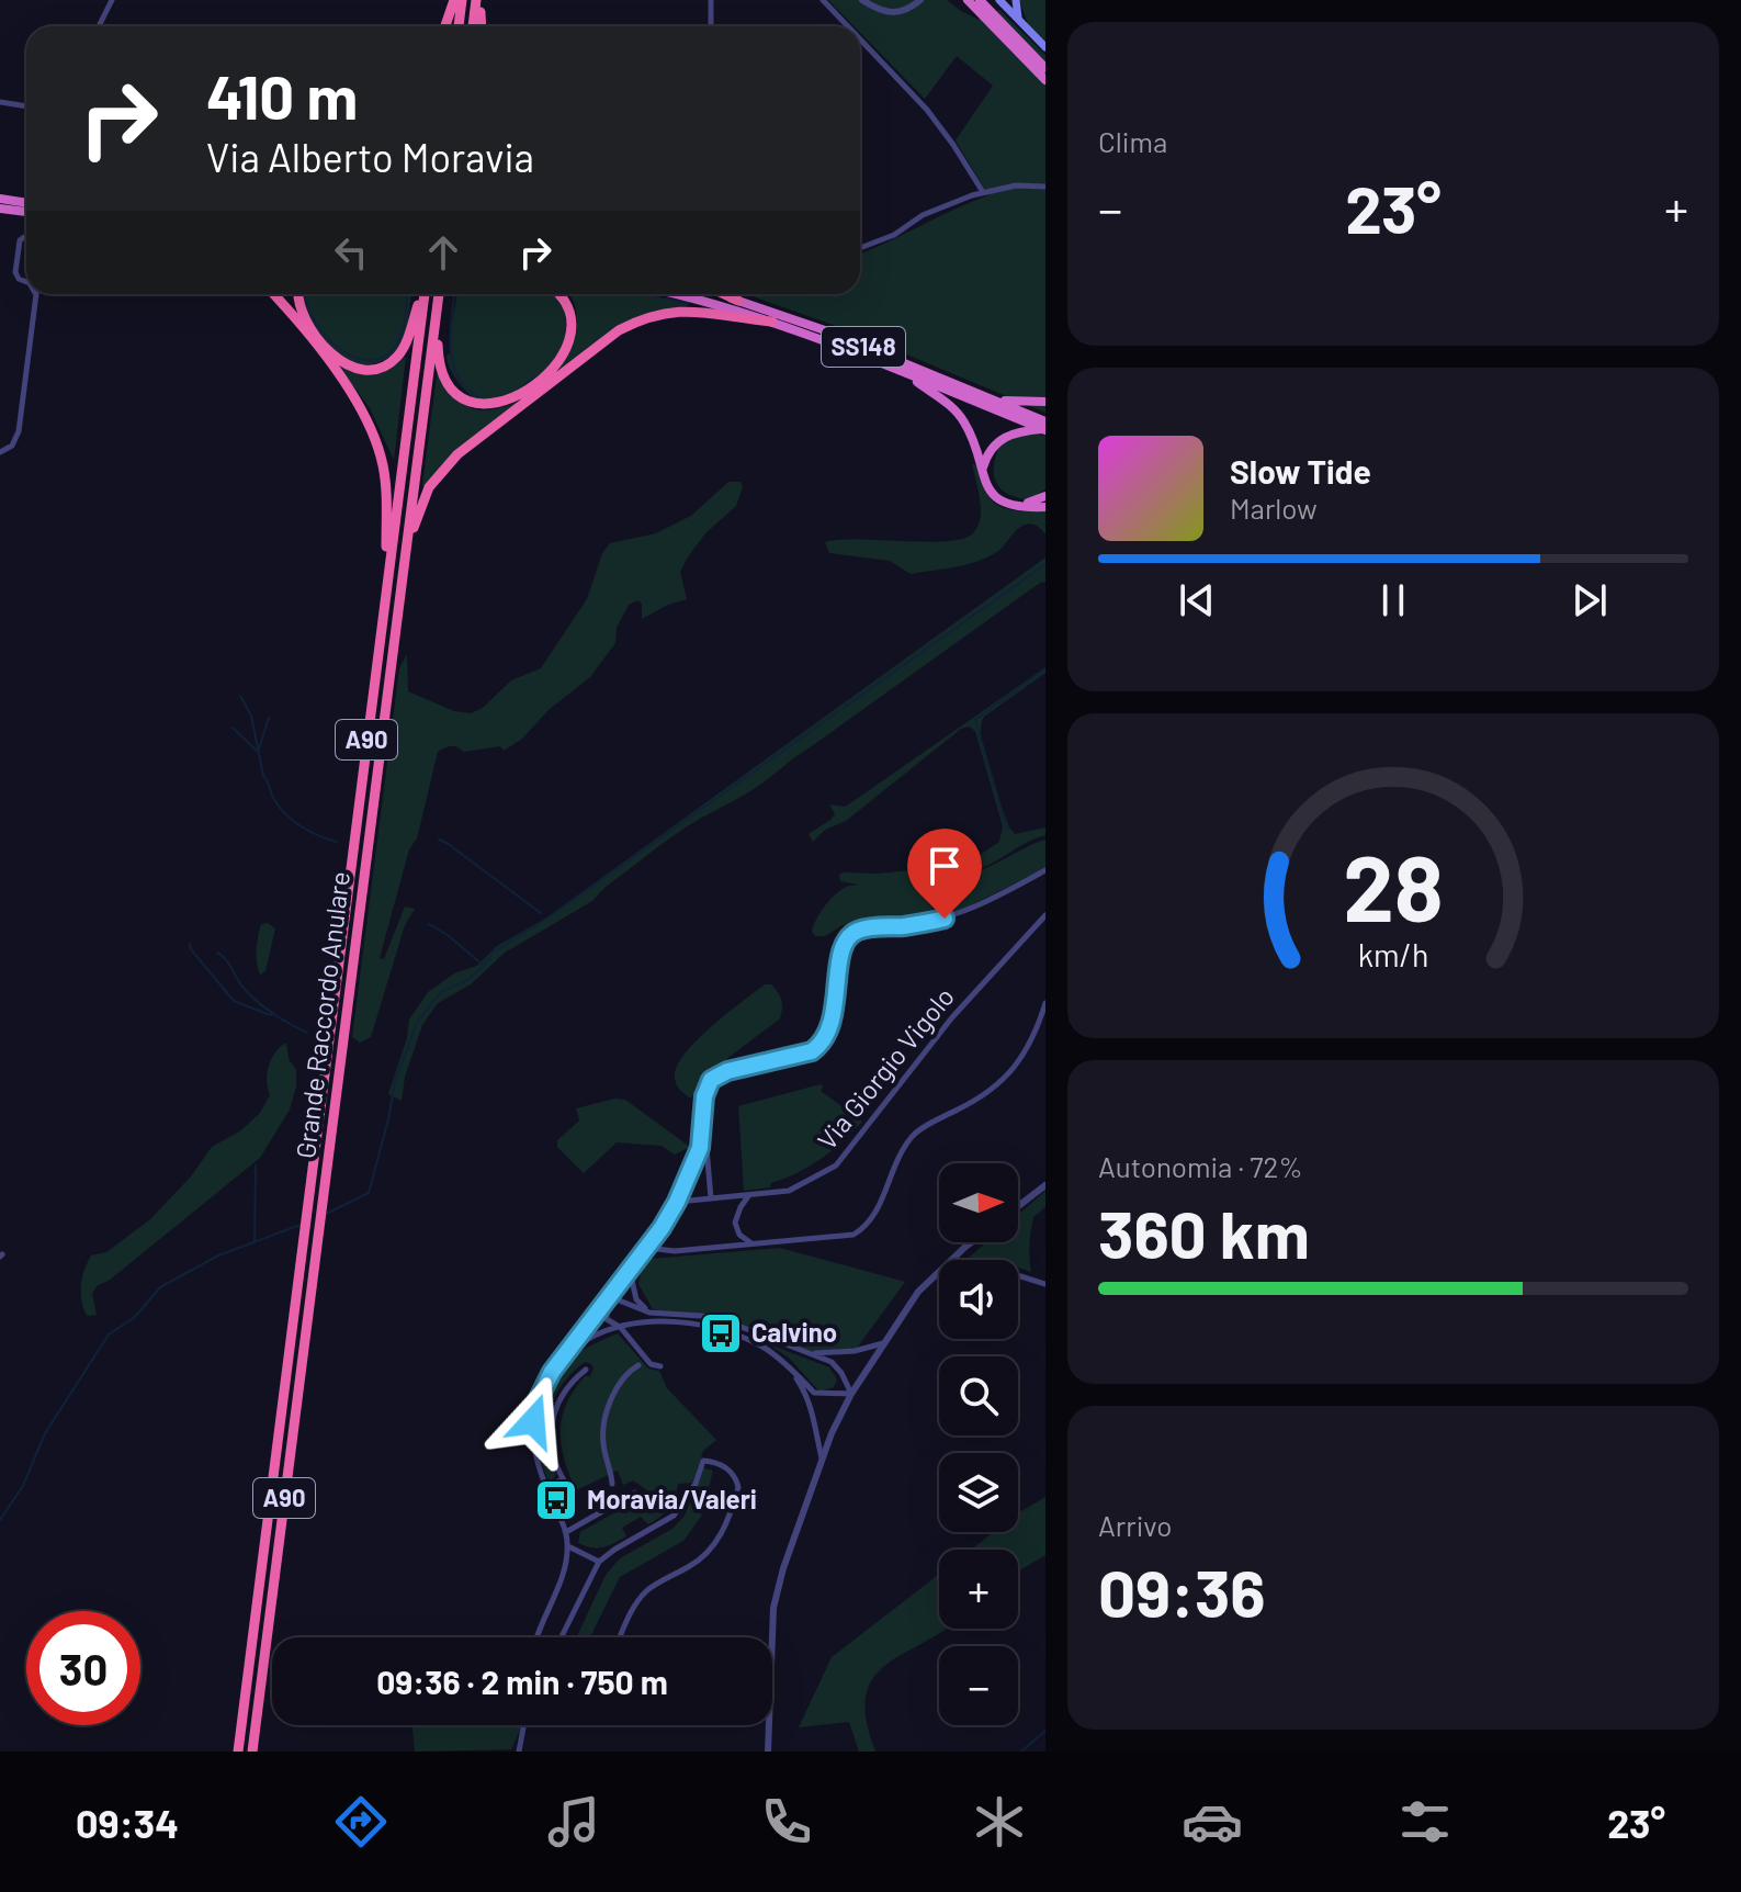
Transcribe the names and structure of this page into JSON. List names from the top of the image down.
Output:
{
  "streets": {
    "highway": ["SS148", "A90", "Grande Raccordo Anulare"],
    "street": ["Via Giorgio Vigolo"]
  },
  "places": {
    "bus stop": ["Calvino", "Moravia/Valeri"]
  },
  "north": "right",
  "page": {
    "tile": [
      "Clima",
      ["Autonomia · 72%", "360 km"],
      ["Arrivo", "09:36"]
    ],
    "turn": ["410 m", "Via Alberto Moravia"],
    "heat": ["−", "23°", "+"],
    "song": ["Slow Tide", "Marlow"],
    "map_buttons": ["+", "−"],
    "limit": "30",
    "trip": "09:36 · 2 min · 750 m",
    "tabs": ["09:34", "23°"],
    "gauge": ["28", "km/h"]
  }
}
